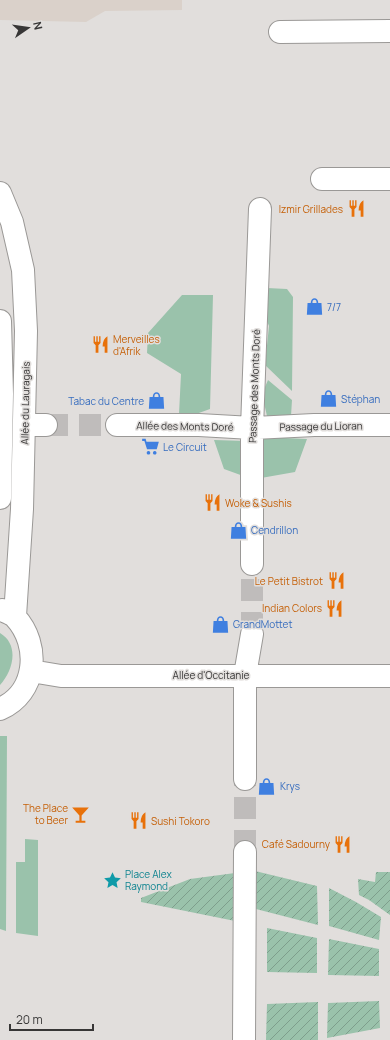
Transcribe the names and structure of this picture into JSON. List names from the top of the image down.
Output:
{
  "streets": {
    "street": [
      "Passage des Monts Doré",
      "Allée du Lauragais",
      "Allée des Monts Doré",
      "Passage du Lioran",
      "Allée d'Occitanie"
    ]
  },
  "crossings": [
    ["Passage des Monts Doré", "Allée des Monts Doré"],
    ["Passage des Monts Doré", "Passage du Lioran"],
    ["Allée des Monts Doré", "Passage du Lioran"]
  ],
  "places": {
    "restaurant": [
      "Izmir Grillades",
      "Merveilles d'Afrik",
      "Woke & Sushis",
      "Le Petit Bistrot",
      "Indian Colors",
      "Sushi Tokoro",
      "Café Sadourny"
    ],
    "shop": [
      "7/7",
      "Stéphan",
      "Tabac du Centre",
      "Cendrillon",
      "GrandMottet",
      "Krys"
    ],
    "supermarket": ["Le Circuit"],
    "bar": ["The Place to Beer"],
    "place": ["Place Alex Raymond"]
  },
  "scale_bar": "20 m",
  "north": "right"
}
